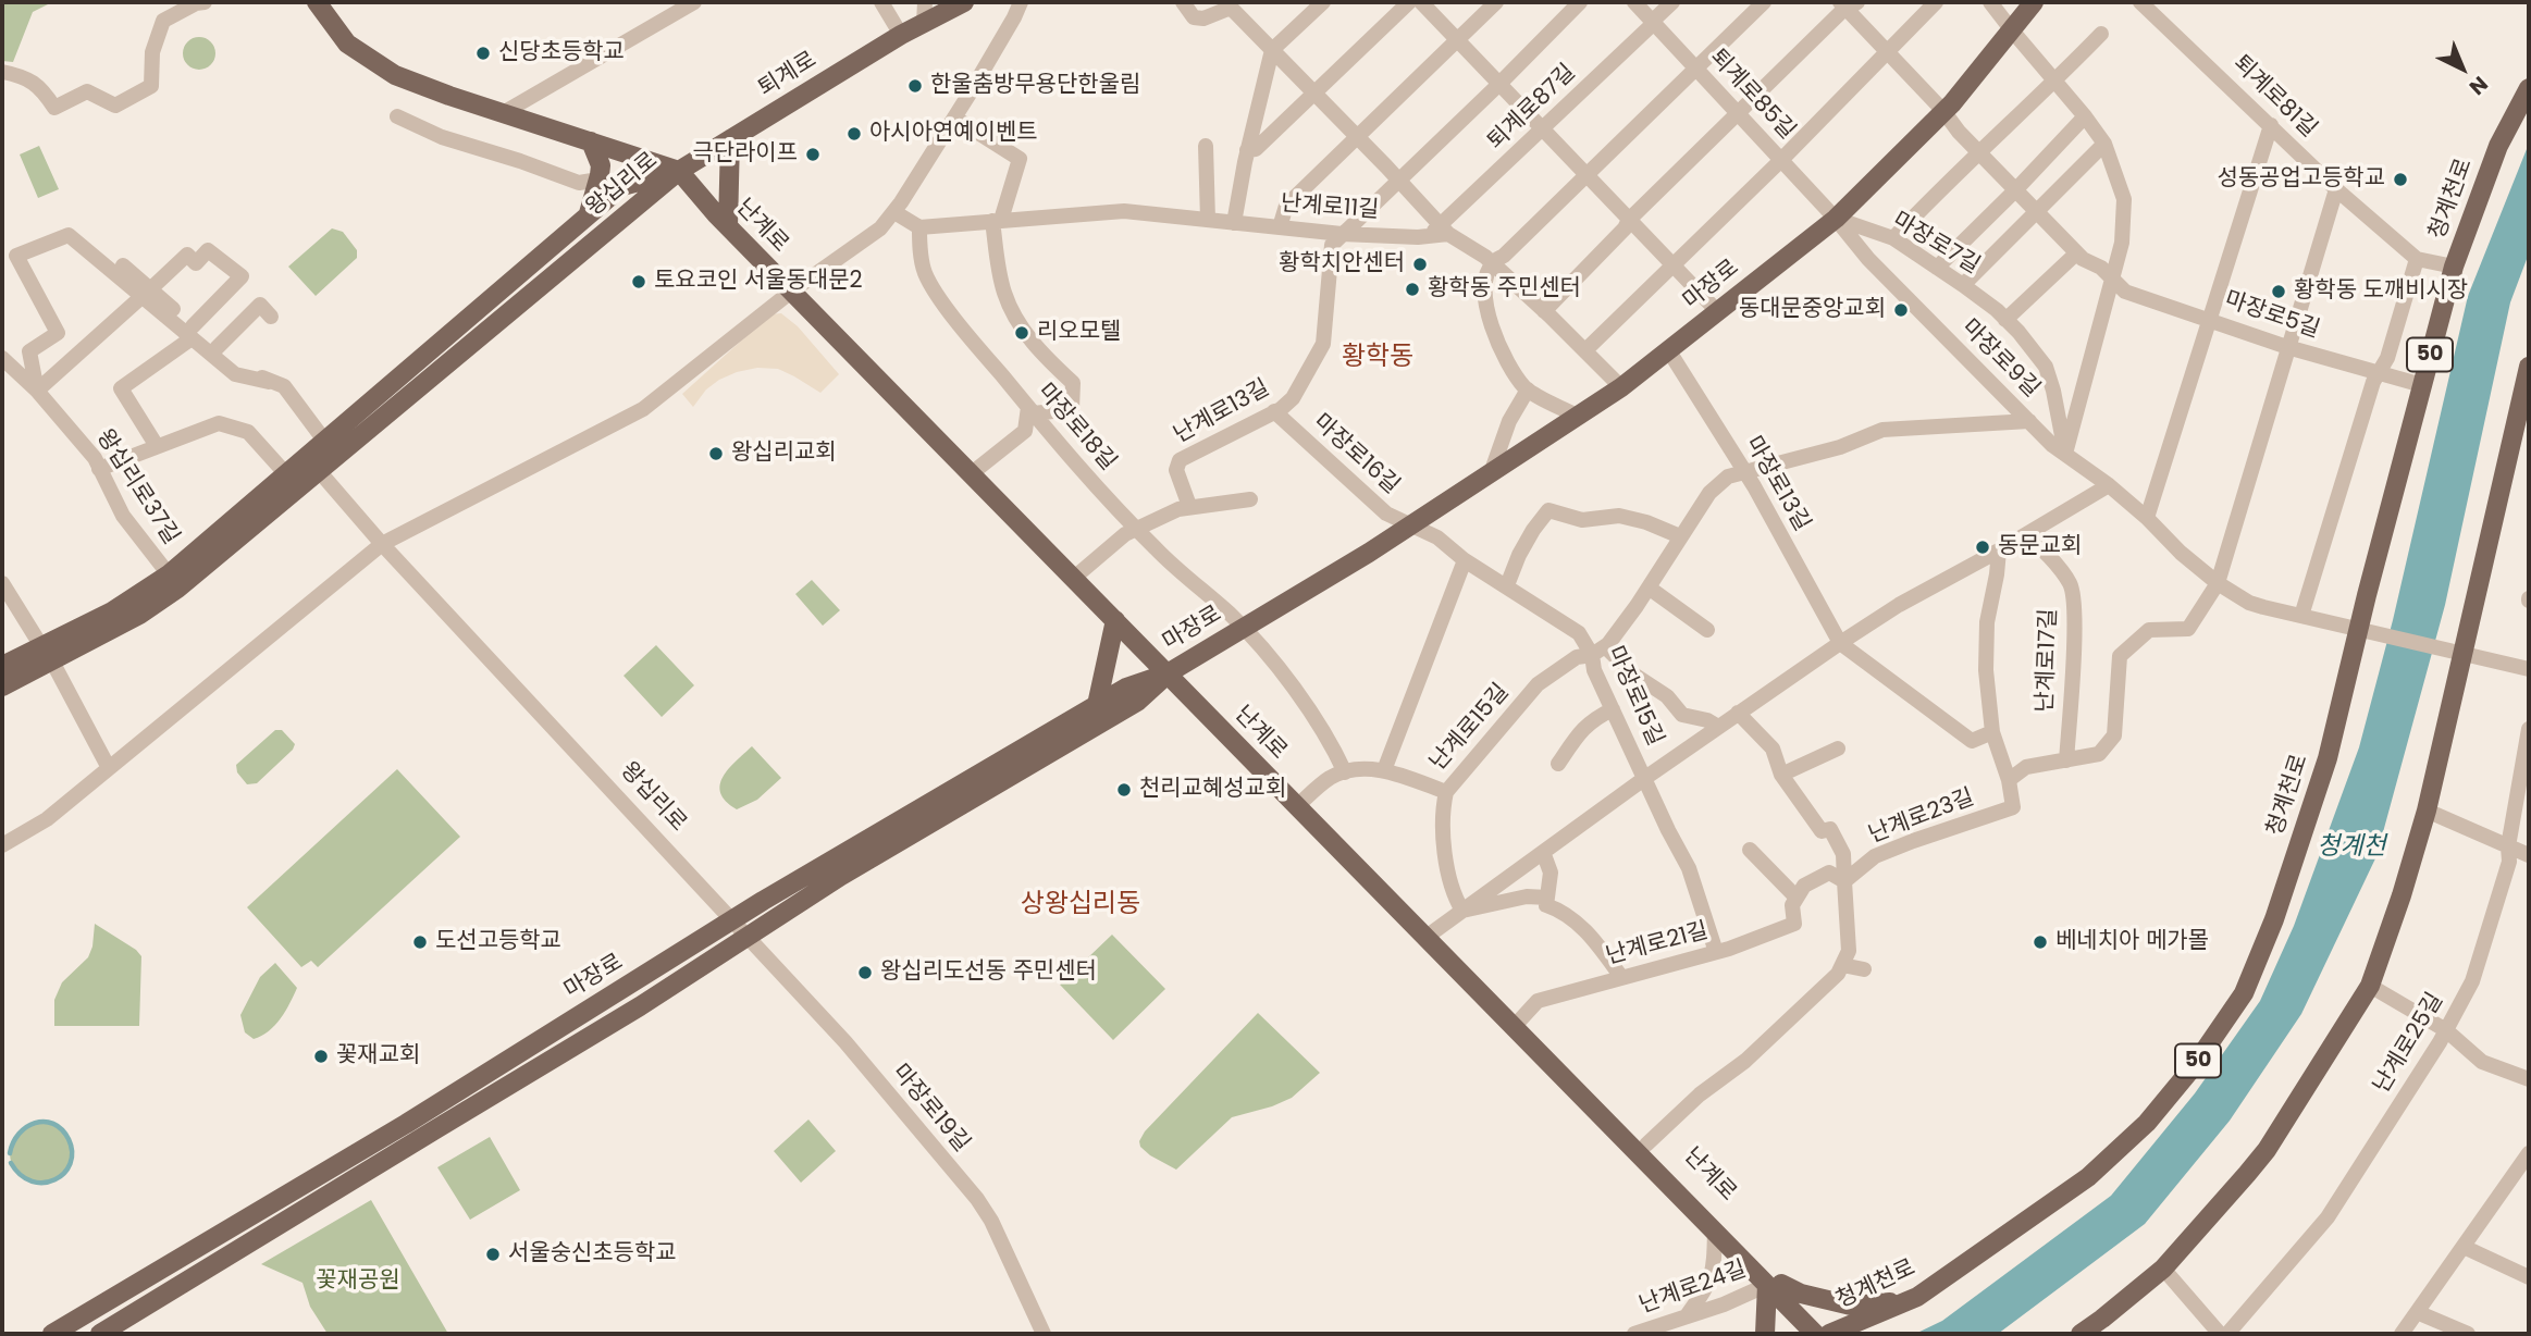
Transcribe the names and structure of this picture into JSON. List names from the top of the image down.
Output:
{
  "streets": {
    "main road": [
      "퇴계로",
      "왕십리로",
      "청계천로",
      "난계로",
      "마장로",
      "50"
    ],
    "street": [
      "퇴계로85길",
      "퇴계로81길",
      "퇴계로87길",
      "난계로11길",
      "마장로7길",
      "마장로5길",
      "마장로9길",
      "난계로13길",
      "마장로18길",
      "마장로16길",
      "마장로13길",
      "왕십리로37길",
      "난계로17길",
      "마장로15길",
      "난계로15길",
      "난계로23길",
      "난계로21길",
      "난계로25길",
      "마장로19길",
      "난계로24길"
    ]
  },
  "crossings": [
    ["퇴계로", "왕십리로"],
    ["퇴계로", "난계로"],
    ["퇴계로85길", "퇴계로87길"],
    ["퇴계로85길", "마장로7길"],
    ["퇴계로85길", "마장로"],
    ["퇴계로85길", "마장로9길"],
    ["퇴계로87길", "난계로11길"],
    ["퇴계로87길", "난계로13길"],
    ["왕십리로", "난계로"],
    ["왕십리로", "마장로"],
    ["왕십리로", "왕십리로37길"],
    ["왕십리로", "마장로19길"],
    ["청계천로", "난계로"],
    ["청계천로", "마장로5길"],
    ["청계천로", "마장로9길"],
    ["난계로11길", "난계로13길"],
    ["난계로11길", "마장로18길"],
    ["난계로", "마장로"],
    ["난계로", "난계로15길"],
    ["난계로", "난계로21길"],
    ["난계로", "난계로24길"],
    ["마장로7길", "마장로"],
    ["마장로7길", "마장로9길"],
    ["마장로", "마장로9길"],
    ["마장로", "마장로18길"],
    ["마장로", "마장로16길"],
    ["마장로", "마장로13길"],
    ["마장로", "마장로15길"],
    ["마장로", "난계로15길"],
    ["마장로", "마장로19길"],
    ["마장로9길", "난계로15길"],
    ["난계로13길", "마장로16길"],
    ["마장로16길", "마장로15길"],
    ["마장로13길", "난계로15길"],
    ["마장로15길", "난계로15길"],
    ["난계로23길", "난계로21길"]
  ],
  "districts": ["황학동", "상왕십리동"],
  "water": ["청계천"],
  "parks": ["꽃재공원"],
  "places": [
    "신당초등학교",
    "한울춤방무용단한울림",
    "아시아연예이벤트",
    "극단라이프",
    "성동공업고등학교",
    "황학치안센터",
    "토요코인 서울동대문2",
    "황학동 주민센터",
    "황학동 도깨비시장",
    "동대문중앙교회",
    "리오모텔",
    "왕십리교회",
    "동문교회",
    "천리교혜성교회",
    "도선고등학교",
    "베네치아 메가몰",
    "왕십리도선동 주민센터",
    "꽃재교회",
    "서울숭신초등학교"
  ],
  "north": "bottom right"
}
